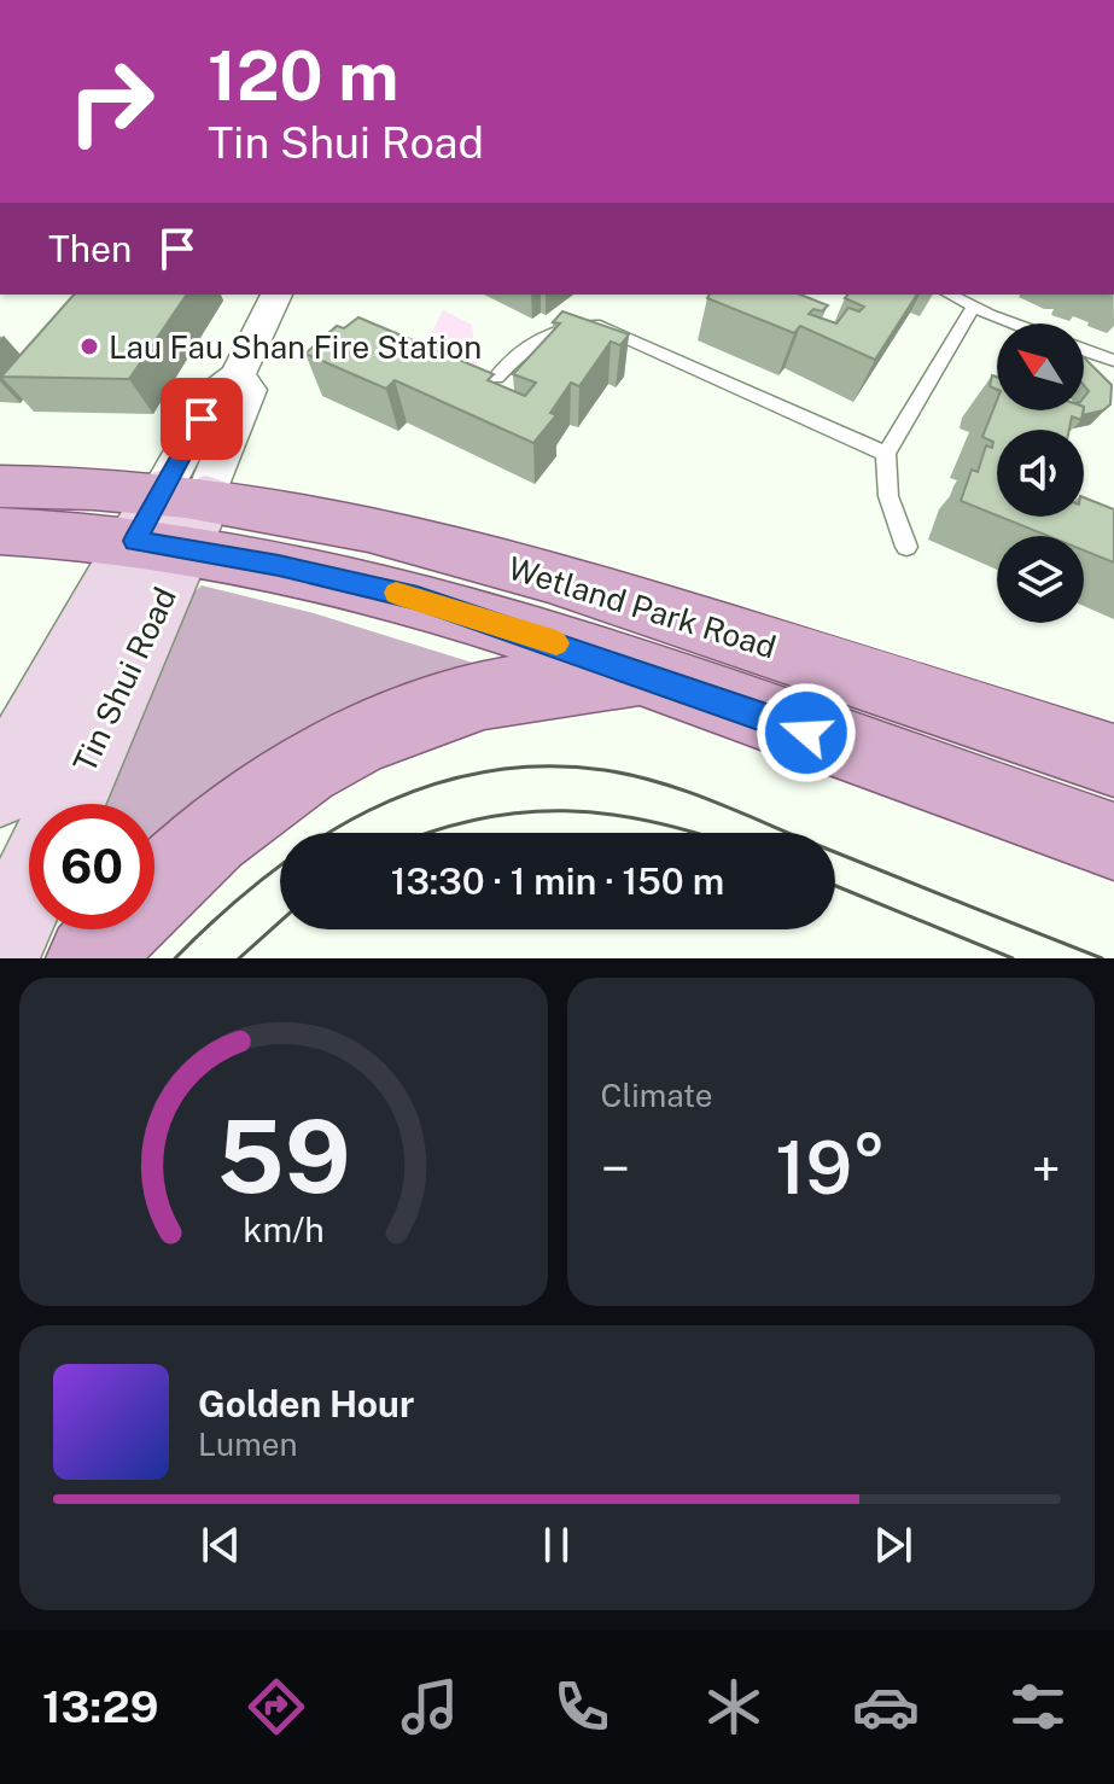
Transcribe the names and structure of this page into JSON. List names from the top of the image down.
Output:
{
  "streets": {
    "main road": ["Wetland Park Road", "Tin Shui Road"]
  },
  "crossings": [
    ["Wetland Park Road", "Tin Shui Road"]
  ],
  "places": ["Lau Fau Shan Fire Station"],
  "north": "top left",
  "page": {
    "turn": ["120 m", "Tin Shui Road"],
    "then": "Then",
    "limit": "60",
    "trip": "13:30 · 1 min · 150 m",
    "tile": "Climate",
    "heat": ["−", "19°", "+"],
    "song": ["Golden Hour", "Lumen"],
    "tabs": "13:29",
    "gauge": ["59", "km/h"]
  }
}
